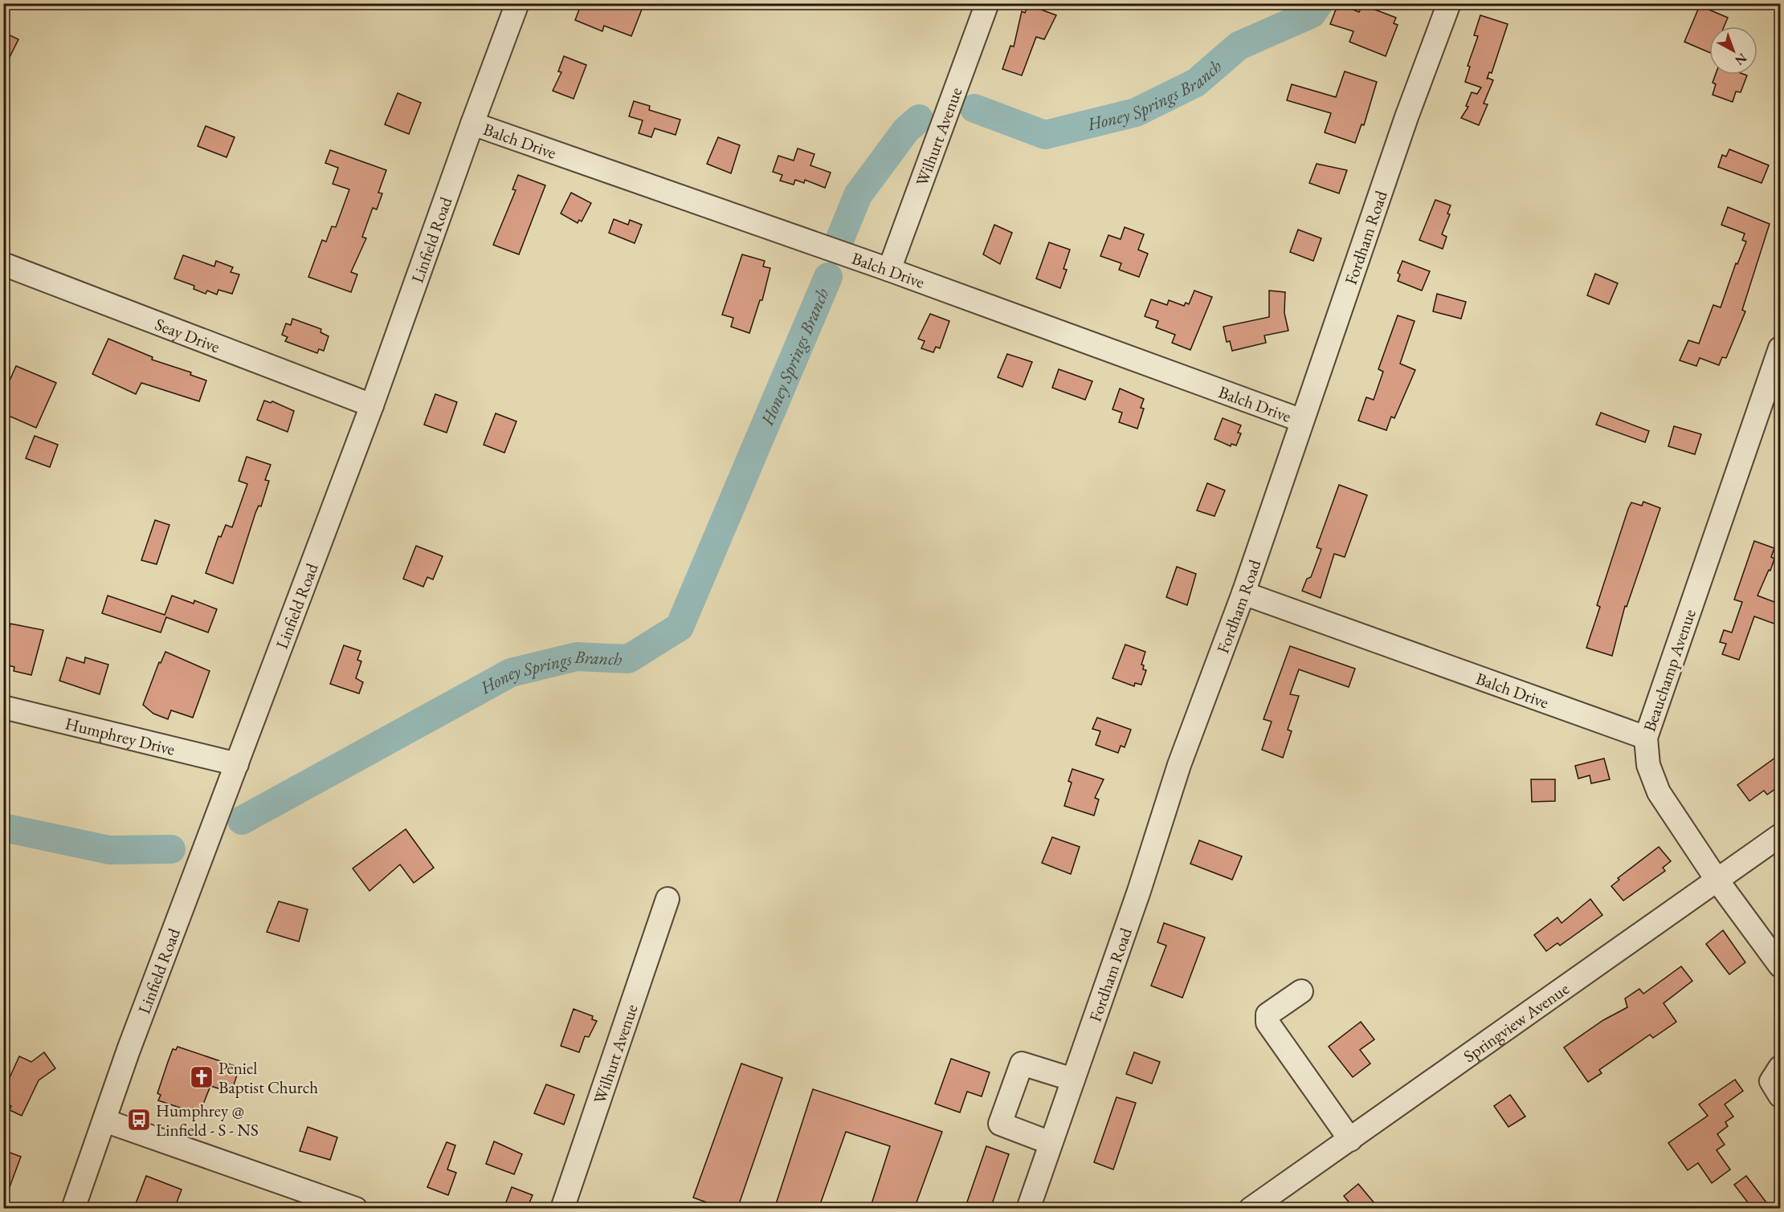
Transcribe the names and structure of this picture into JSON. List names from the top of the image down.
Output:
{
  "streets": {
    "street": [
      "Wilhurt Avenue",
      "Balch Drive",
      "Fordham Road",
      "Linfield Road",
      "Seay Drive",
      "Beauchamp Avenue",
      "Humphrey Drive",
      "Springview Avenue"
    ]
  },
  "crossings": [
    ["Wilhurt Avenue", "Balch Drive"],
    ["Balch Drive", "Fordham Road"],
    ["Balch Drive", "Linfield Road"],
    ["Balch Drive", "Beauchamp Avenue"],
    ["Linfield Road", "Seay Drive"],
    ["Linfield Road", "Humphrey Drive"],
    ["Beauchamp Avenue", "Springview Avenue"]
  ],
  "water": ["Honey Springs Branch"],
  "places": {
    "church": ["Peniel Baptist Church"],
    "bus stop": ["Humphrey @ Linfield - S - NS"]
  },
  "north": "bottom right"
}
